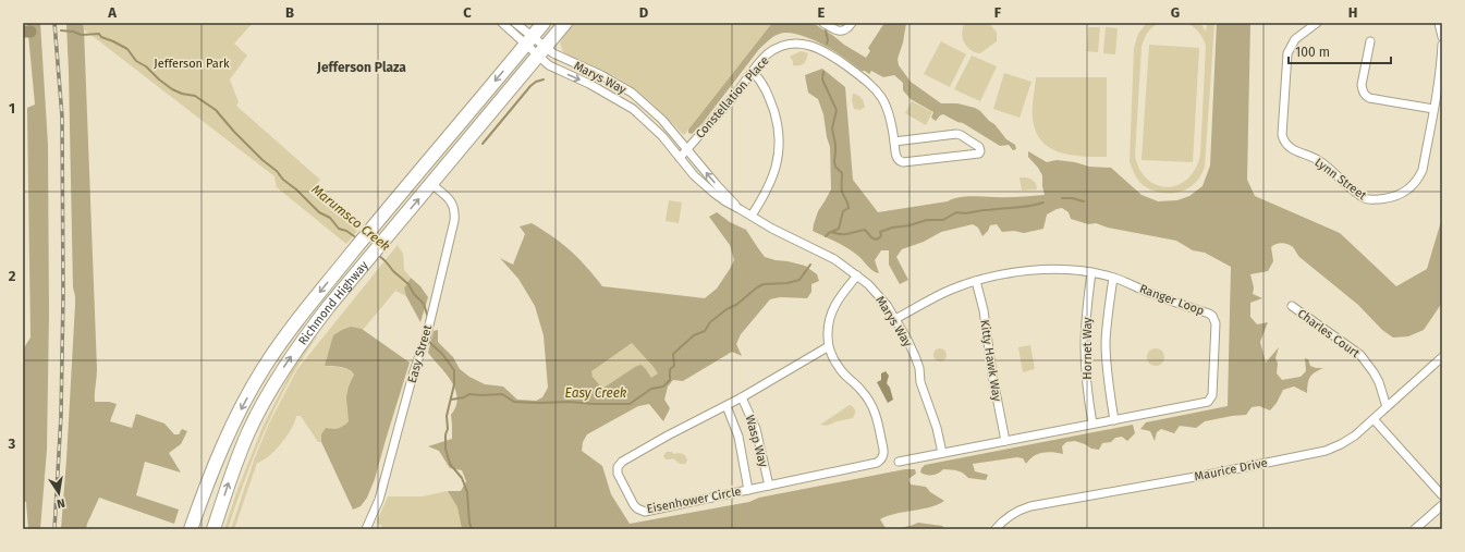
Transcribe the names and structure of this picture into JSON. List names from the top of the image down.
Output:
{
  "streets": {
    "main road": ["Richmond Highway"],
    "street": [
      "Marys Way",
      "Constellation Place",
      "Lynn Street",
      "Ranger Loop",
      "Charles Court",
      "Hornet Way",
      "Easy Street",
      "Kitty Hawk Way",
      "Wasp Way",
      "Maurice Drive",
      "Eisenhower Circle"
    ]
  },
  "crossings": [
    ["Marys Way", "Constellation Place"],
    ["Marys Way", "Ranger Loop"],
    ["Marys Way", "Richmond Highway"],
    ["Marys Way", "Eisenhower Circle"],
    ["Ranger Loop", "Hornet Way"],
    ["Ranger Loop", "Kitty Hawk Way"],
    ["Richmond Highway", "Easy Street"],
    ["Charles Court", "Maurice Drive"],
    ["Wasp Way", "Eisenhower Circle"]
  ],
  "districts": ["Jefferson Plaza"],
  "water": ["Marumsco Creek", "Easy Creek"],
  "parks": ["Jefferson Park"],
  "scale_bar": "100 m",
  "north": "bottom",
  "grid": {
    "columns": [
      "A",
      "B",
      "C",
      "D",
      "E",
      "F",
      "G",
      "H"
    ],
    "rows": ["1", "2", "3"]
  }
}
